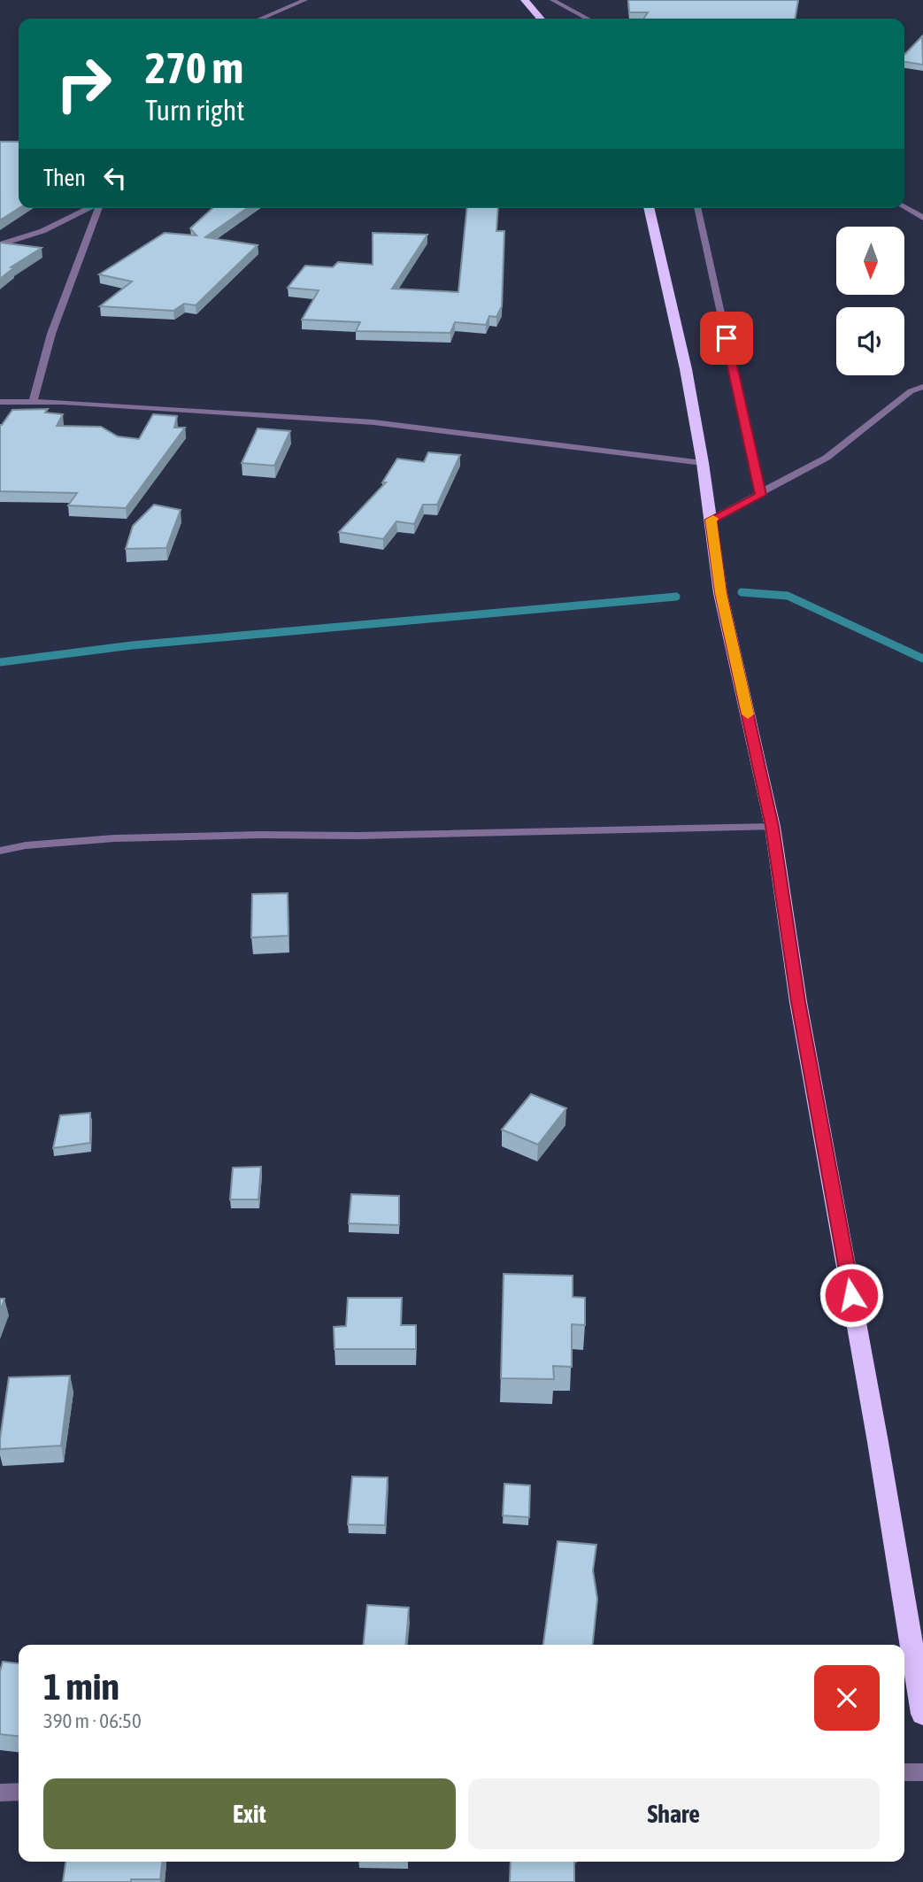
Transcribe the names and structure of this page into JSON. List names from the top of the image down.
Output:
{
  "north": "bottom",
  "page": {
    "turn": ["270 m", "Turn right"],
    "then": "Then",
    "heading": ["1 min", "390 m · 06:50"],
    "buttons": ["Exit", "Share"]
  }
}
